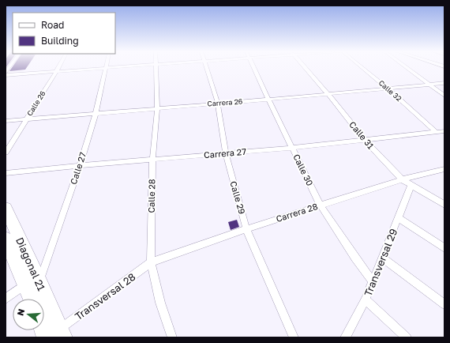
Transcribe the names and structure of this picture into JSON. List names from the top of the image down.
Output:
{
  "streets": {
    "highway": ["Diagonal 21"],
    "street": [
      "Calle 32",
      "Carrera 26",
      "Calle 26",
      "Calle 31",
      "Carrera 27",
      "Calle 27",
      "Calle 30",
      "Calle 28",
      "Calle 29",
      "Carrera 28",
      "Transversal 29",
      "Transversal 28"
    ]
  },
  "crossings": [
    ["Calle 32", "Carrera 26"],
    ["Calle 32", "Carrera 27"],
    ["Carrera 26", "Calle 26"],
    ["Carrera 26", "Calle 31"],
    ["Carrera 26", "Calle 27"],
    ["Carrera 26", "Calle 30"],
    ["Carrera 26", "Calle 28"],
    ["Carrera 26", "Calle 29"],
    ["Calle 31", "Carrera 27"],
    ["Calle 31", "Carrera 28"],
    ["Calle 31", "Transversal 29"],
    ["Carrera 27", "Calle 27"],
    ["Carrera 27", "Calle 30"],
    ["Carrera 27", "Calle 28"],
    ["Carrera 27", "Calle 29"],
    ["Calle 27", "Diagonal 21"],
    ["Calle 30", "Carrera 28"],
    ["Calle 30", "Transversal 29"],
    ["Calle 28", "Carrera 28"],
    ["Calle 28", "Transversal 28"],
    ["Calle 29", "Carrera 28"],
    ["Carrera 28", "Transversal 28"],
    ["Diagonal 21", "Transversal 28"]
  ],
  "legend": ["Road", "Building"],
  "north": "left"
}
